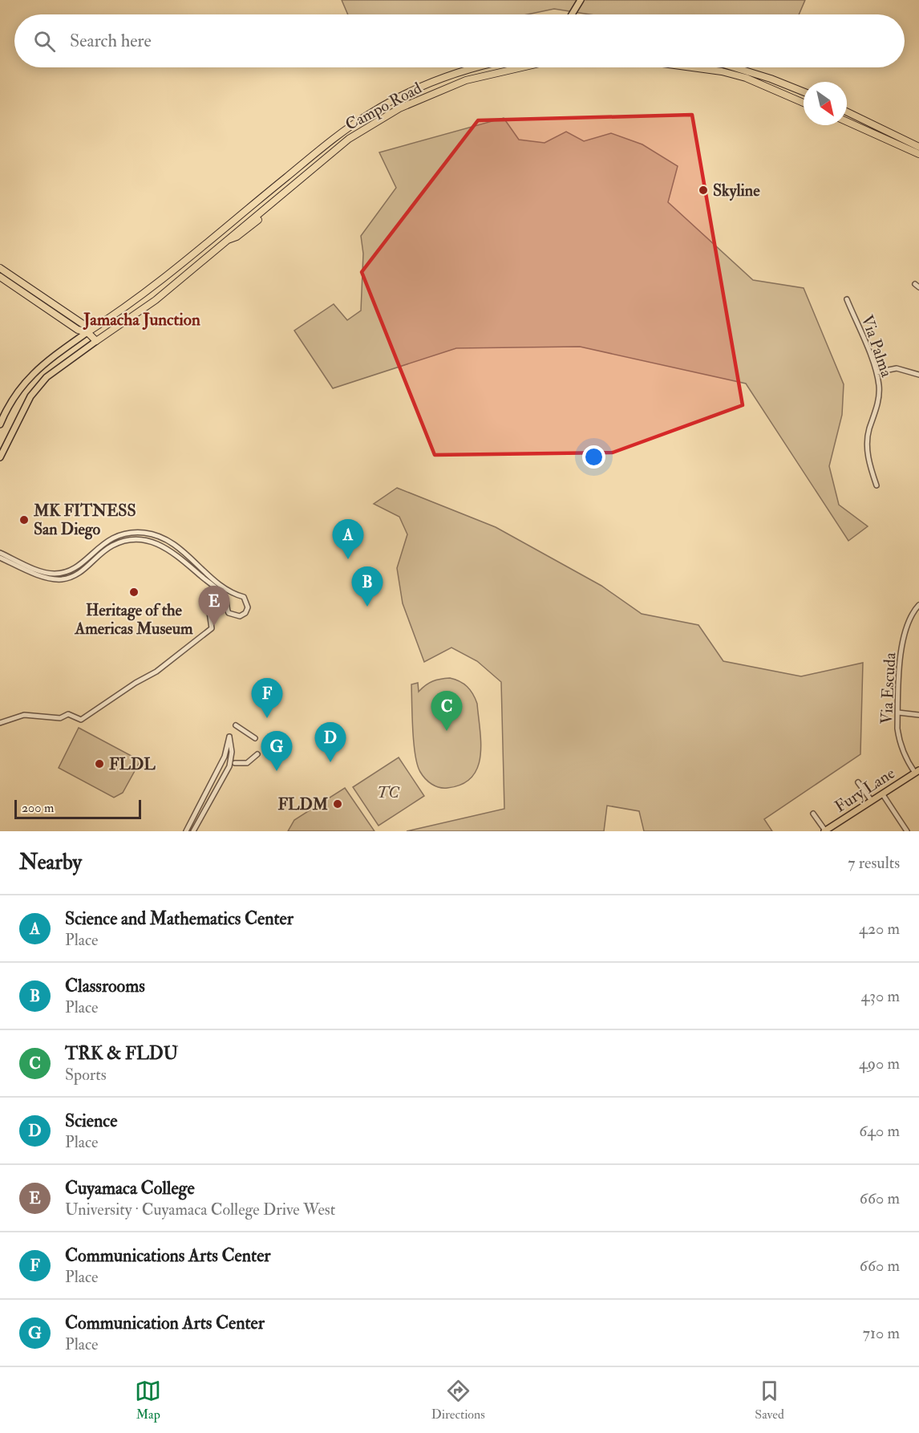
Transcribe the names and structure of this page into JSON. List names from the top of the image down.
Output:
{
  "streets": {
    "highway": ["Campo Road"],
    "main road": ["Fury Lane"],
    "street": ["Via Palma", "Via Escuda"]
  },
  "crossings": [
    ["Via Escuda", "Fury Lane"]
  ],
  "districts": ["Jamacha Junction"],
  "parks": ["TC"],
  "places": [
    "Skyline",
    "MK FITNESS San Diego",
    "Heritage of the Americas Museum",
    "FLDL",
    "FLDM"
  ],
  "scale_bar": "200 m",
  "north": "bottom right",
  "page": {
    "search": "Search here",
    "pins": [
      "A",
      "B",
      "E",
      "F",
      "C",
      "D",
      "G"
    ],
    "scale": "200 m",
    "heading": ["Nearby", "7 results"],
    "list": [
      {
        "mark": "A",
        "name": "Science and Mathematics Center",
        "note": "Place",
        "value": "420 m"
      },
      {
        "mark": "B",
        "name": "Classrooms",
        "note": "Place",
        "value": "430 m"
      },
      {
        "mark": "C",
        "name": "TRK & FLDU",
        "note": "Sports",
        "value": "490 m"
      },
      {
        "mark": "D",
        "name": "Science",
        "note": "Place",
        "value": "640 m"
      },
      {
        "mark": "E",
        "name": "Cuyamaca College",
        "note": "University · Cuyamaca College Drive West",
        "value": "660 m"
      },
      {
        "mark": "F",
        "name": "Communications Arts Center",
        "note": "Place",
        "value": "660 m"
      },
      {
        "mark": "G",
        "name": "Communication Arts Center",
        "note": "Place",
        "value": "710 m"
      }
    ],
    "nav": ["Map", "Directions", "Saved"]
  }
}
